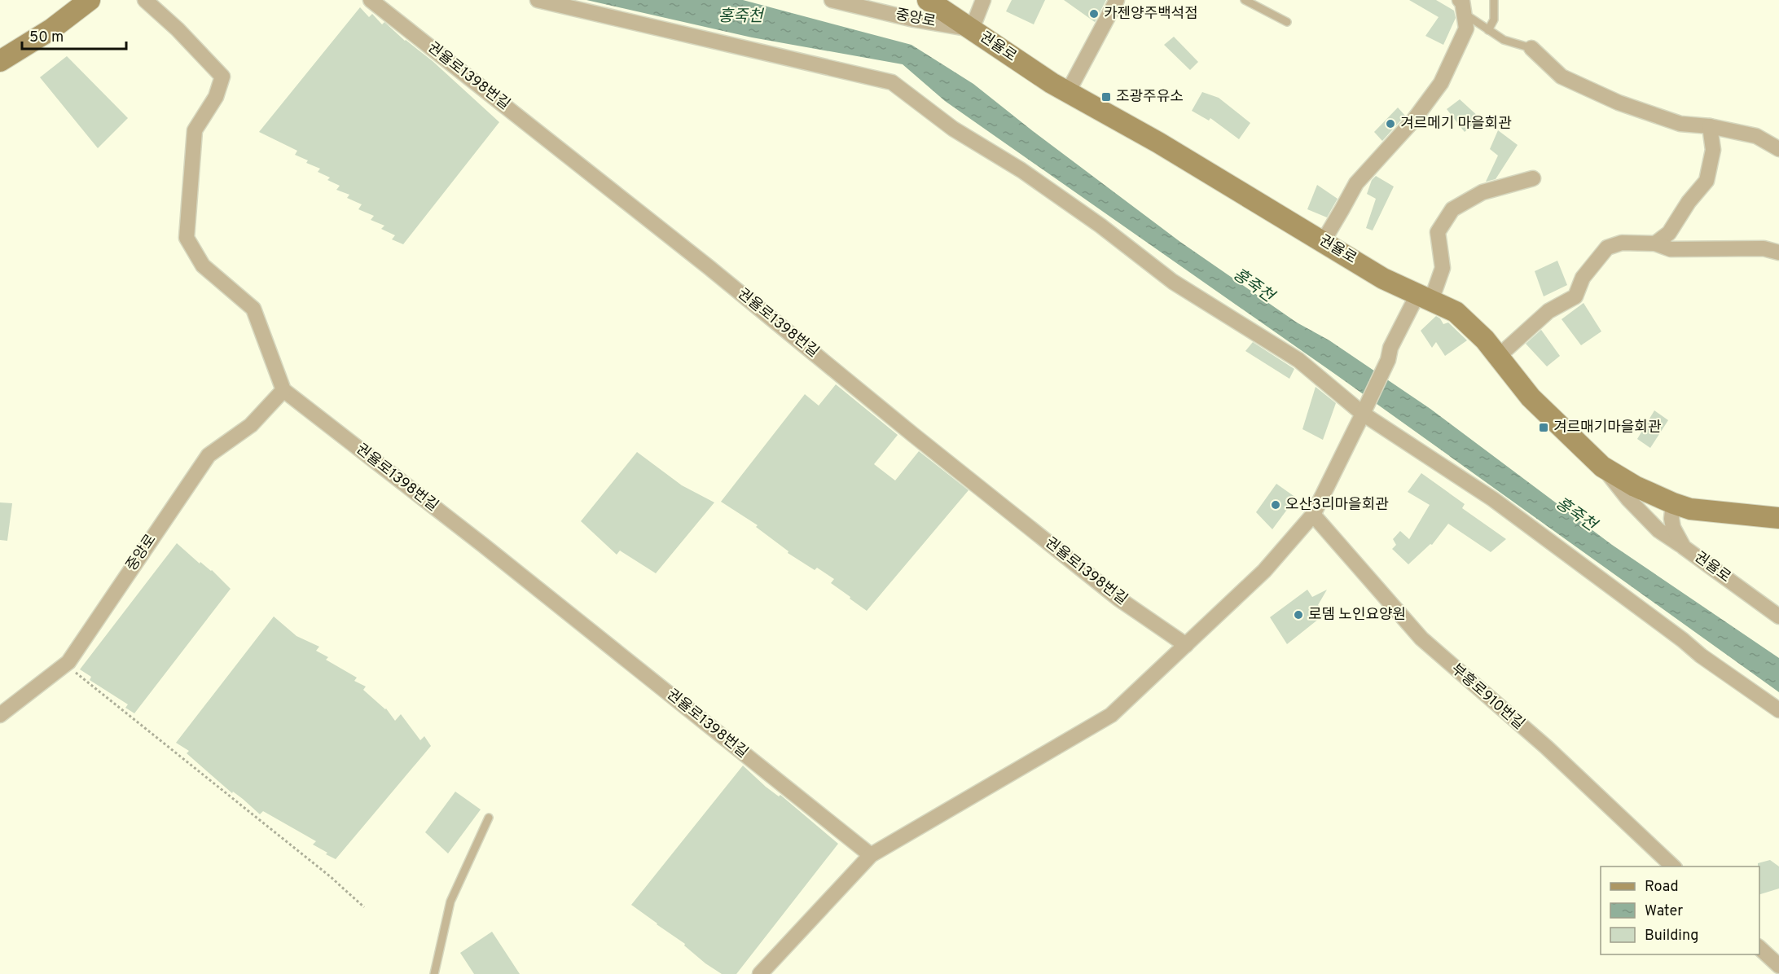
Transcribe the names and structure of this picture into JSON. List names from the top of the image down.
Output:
{
  "streets": {
    "main road": ["권율로"],
    "street": ["중앙로", "권율로1398번길", "부흥로910번길"]
  },
  "crossings": [
    ["중앙로", "권율로"],
    ["중앙로", "권율로1398번길"]
  ],
  "water": ["홍죽천"],
  "places": {
    "other": [
      "카젠양주백석점",
      "겨르메기 마을회관",
      "오산3리마을회관",
      "로뎀 노인요양원"
    ],
    "transit": ["조광주유소", "겨르매기마을회관"]
  },
  "legend": ["Road", "Water", "Building"],
  "scale_bar": "50 m"
}
